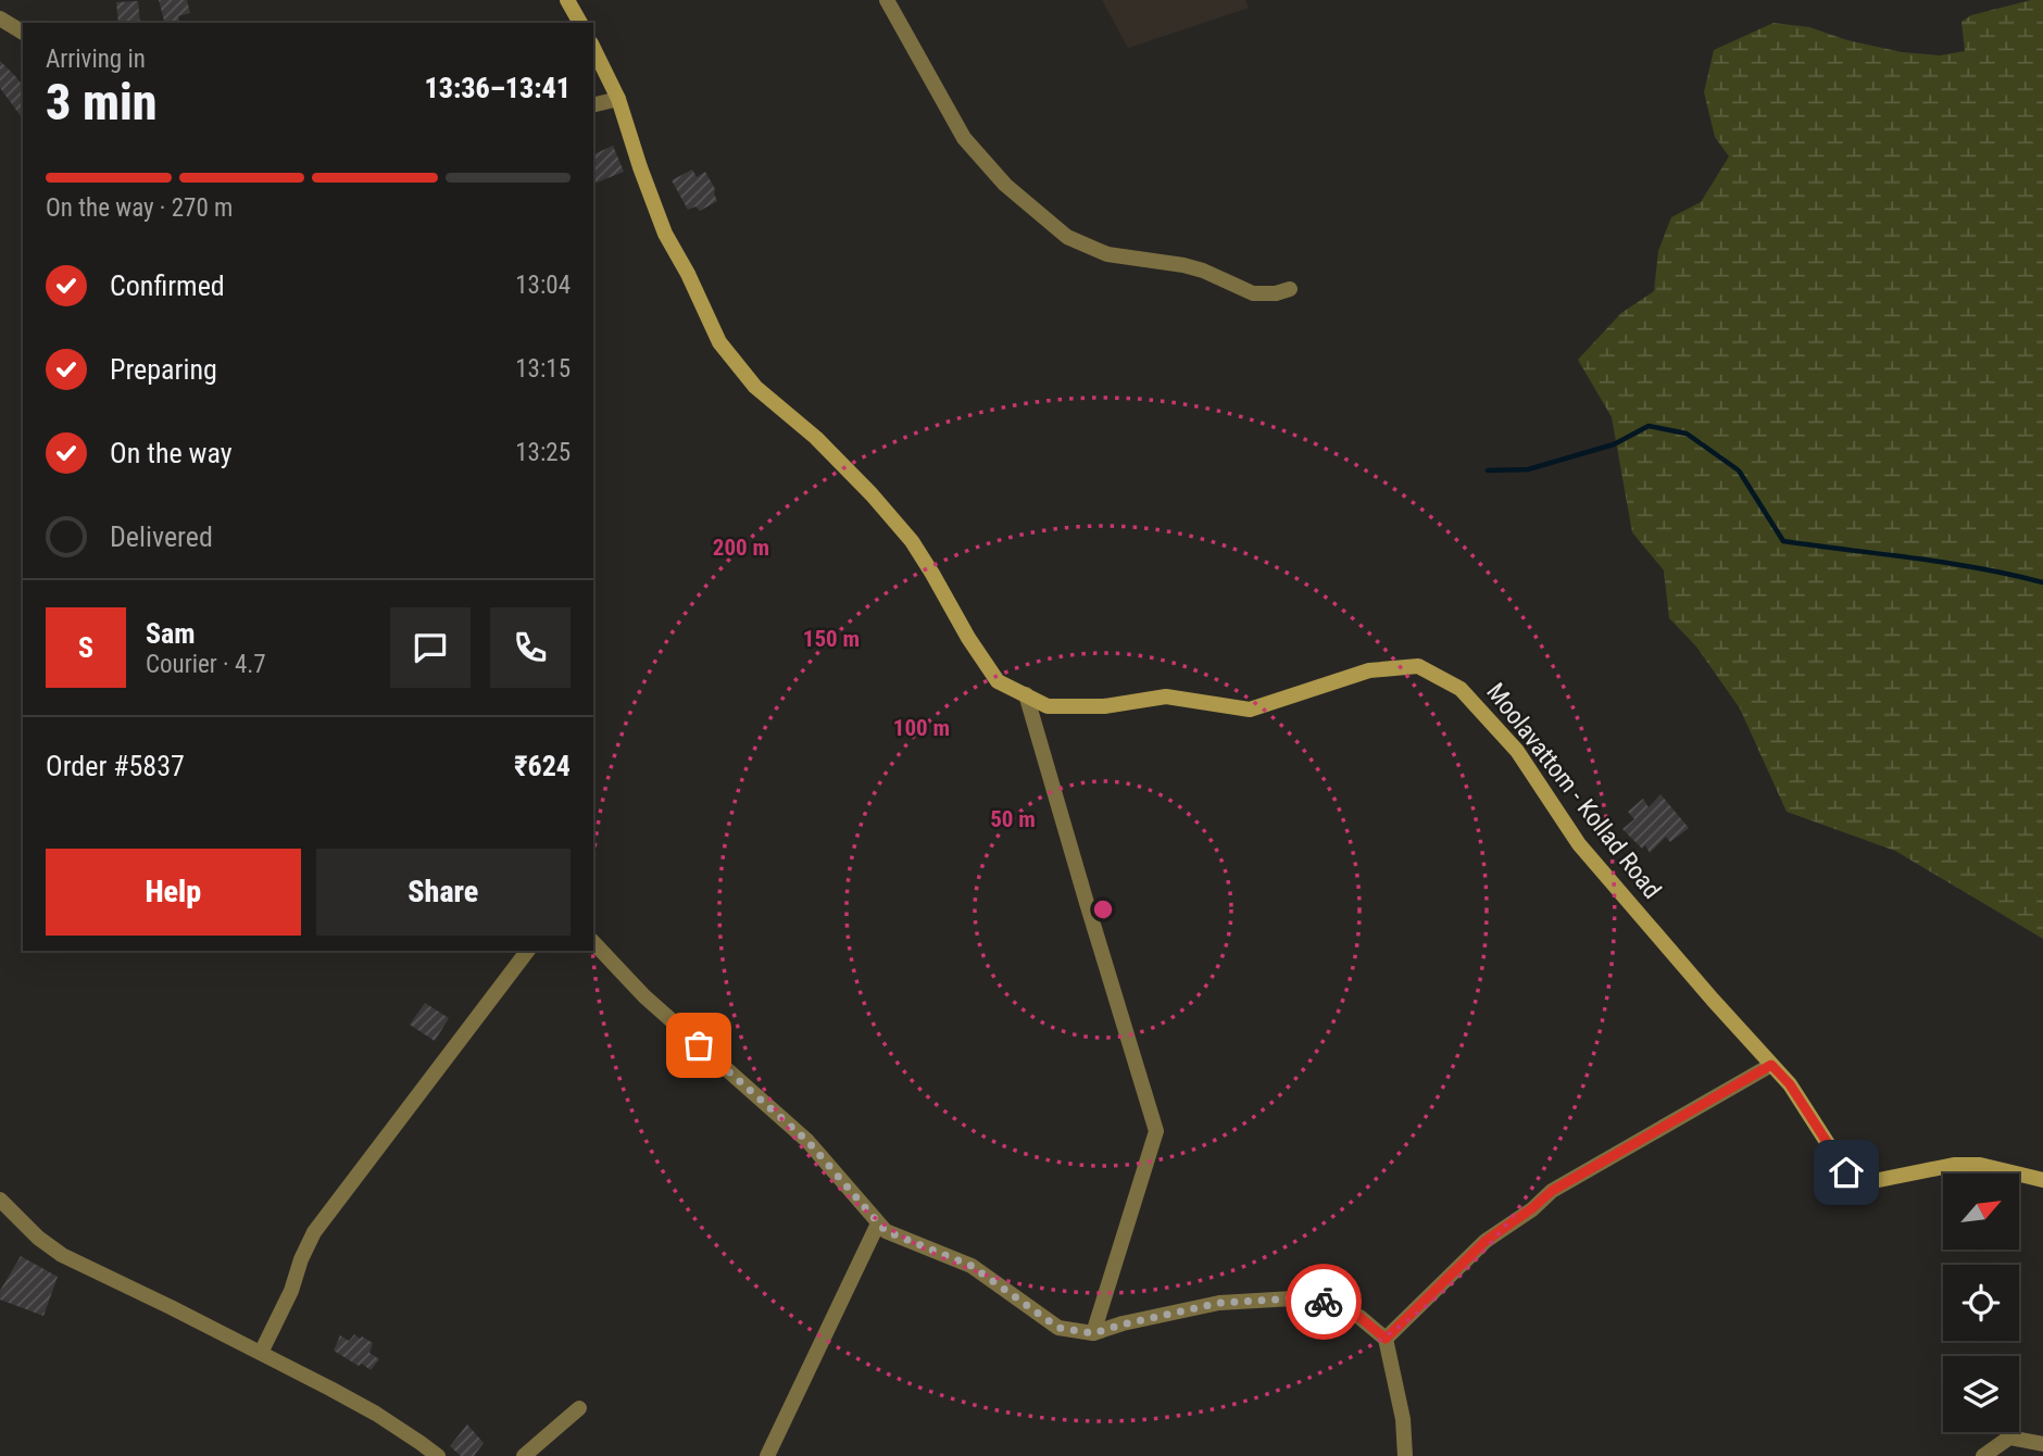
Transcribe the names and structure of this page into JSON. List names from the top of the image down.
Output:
{
  "streets": {
    "main road": ["Moolavattom - Kollad Road"]
  },
  "north": "top right",
  "page": {
    "heading": ["3 min", "Arriving in", "13:36–13:41"],
    "panel": [
      "Sam",
      "Courier · 4.7",
      "Order #5837",
      "₹624"
    ],
    "bar": "On the way · 270 m",
    "list": [
      ["Confirmed", "13:04"],
      ["Preparing", "13:15"],
      ["On the way", "13:25"],
      "Delivered"
    ],
    "round": "S",
    "buttons": ["Help", "Share"]
  },
  "rings": [
    "200 m",
    "150 m",
    "100 m",
    "50 m"
  ]
}
